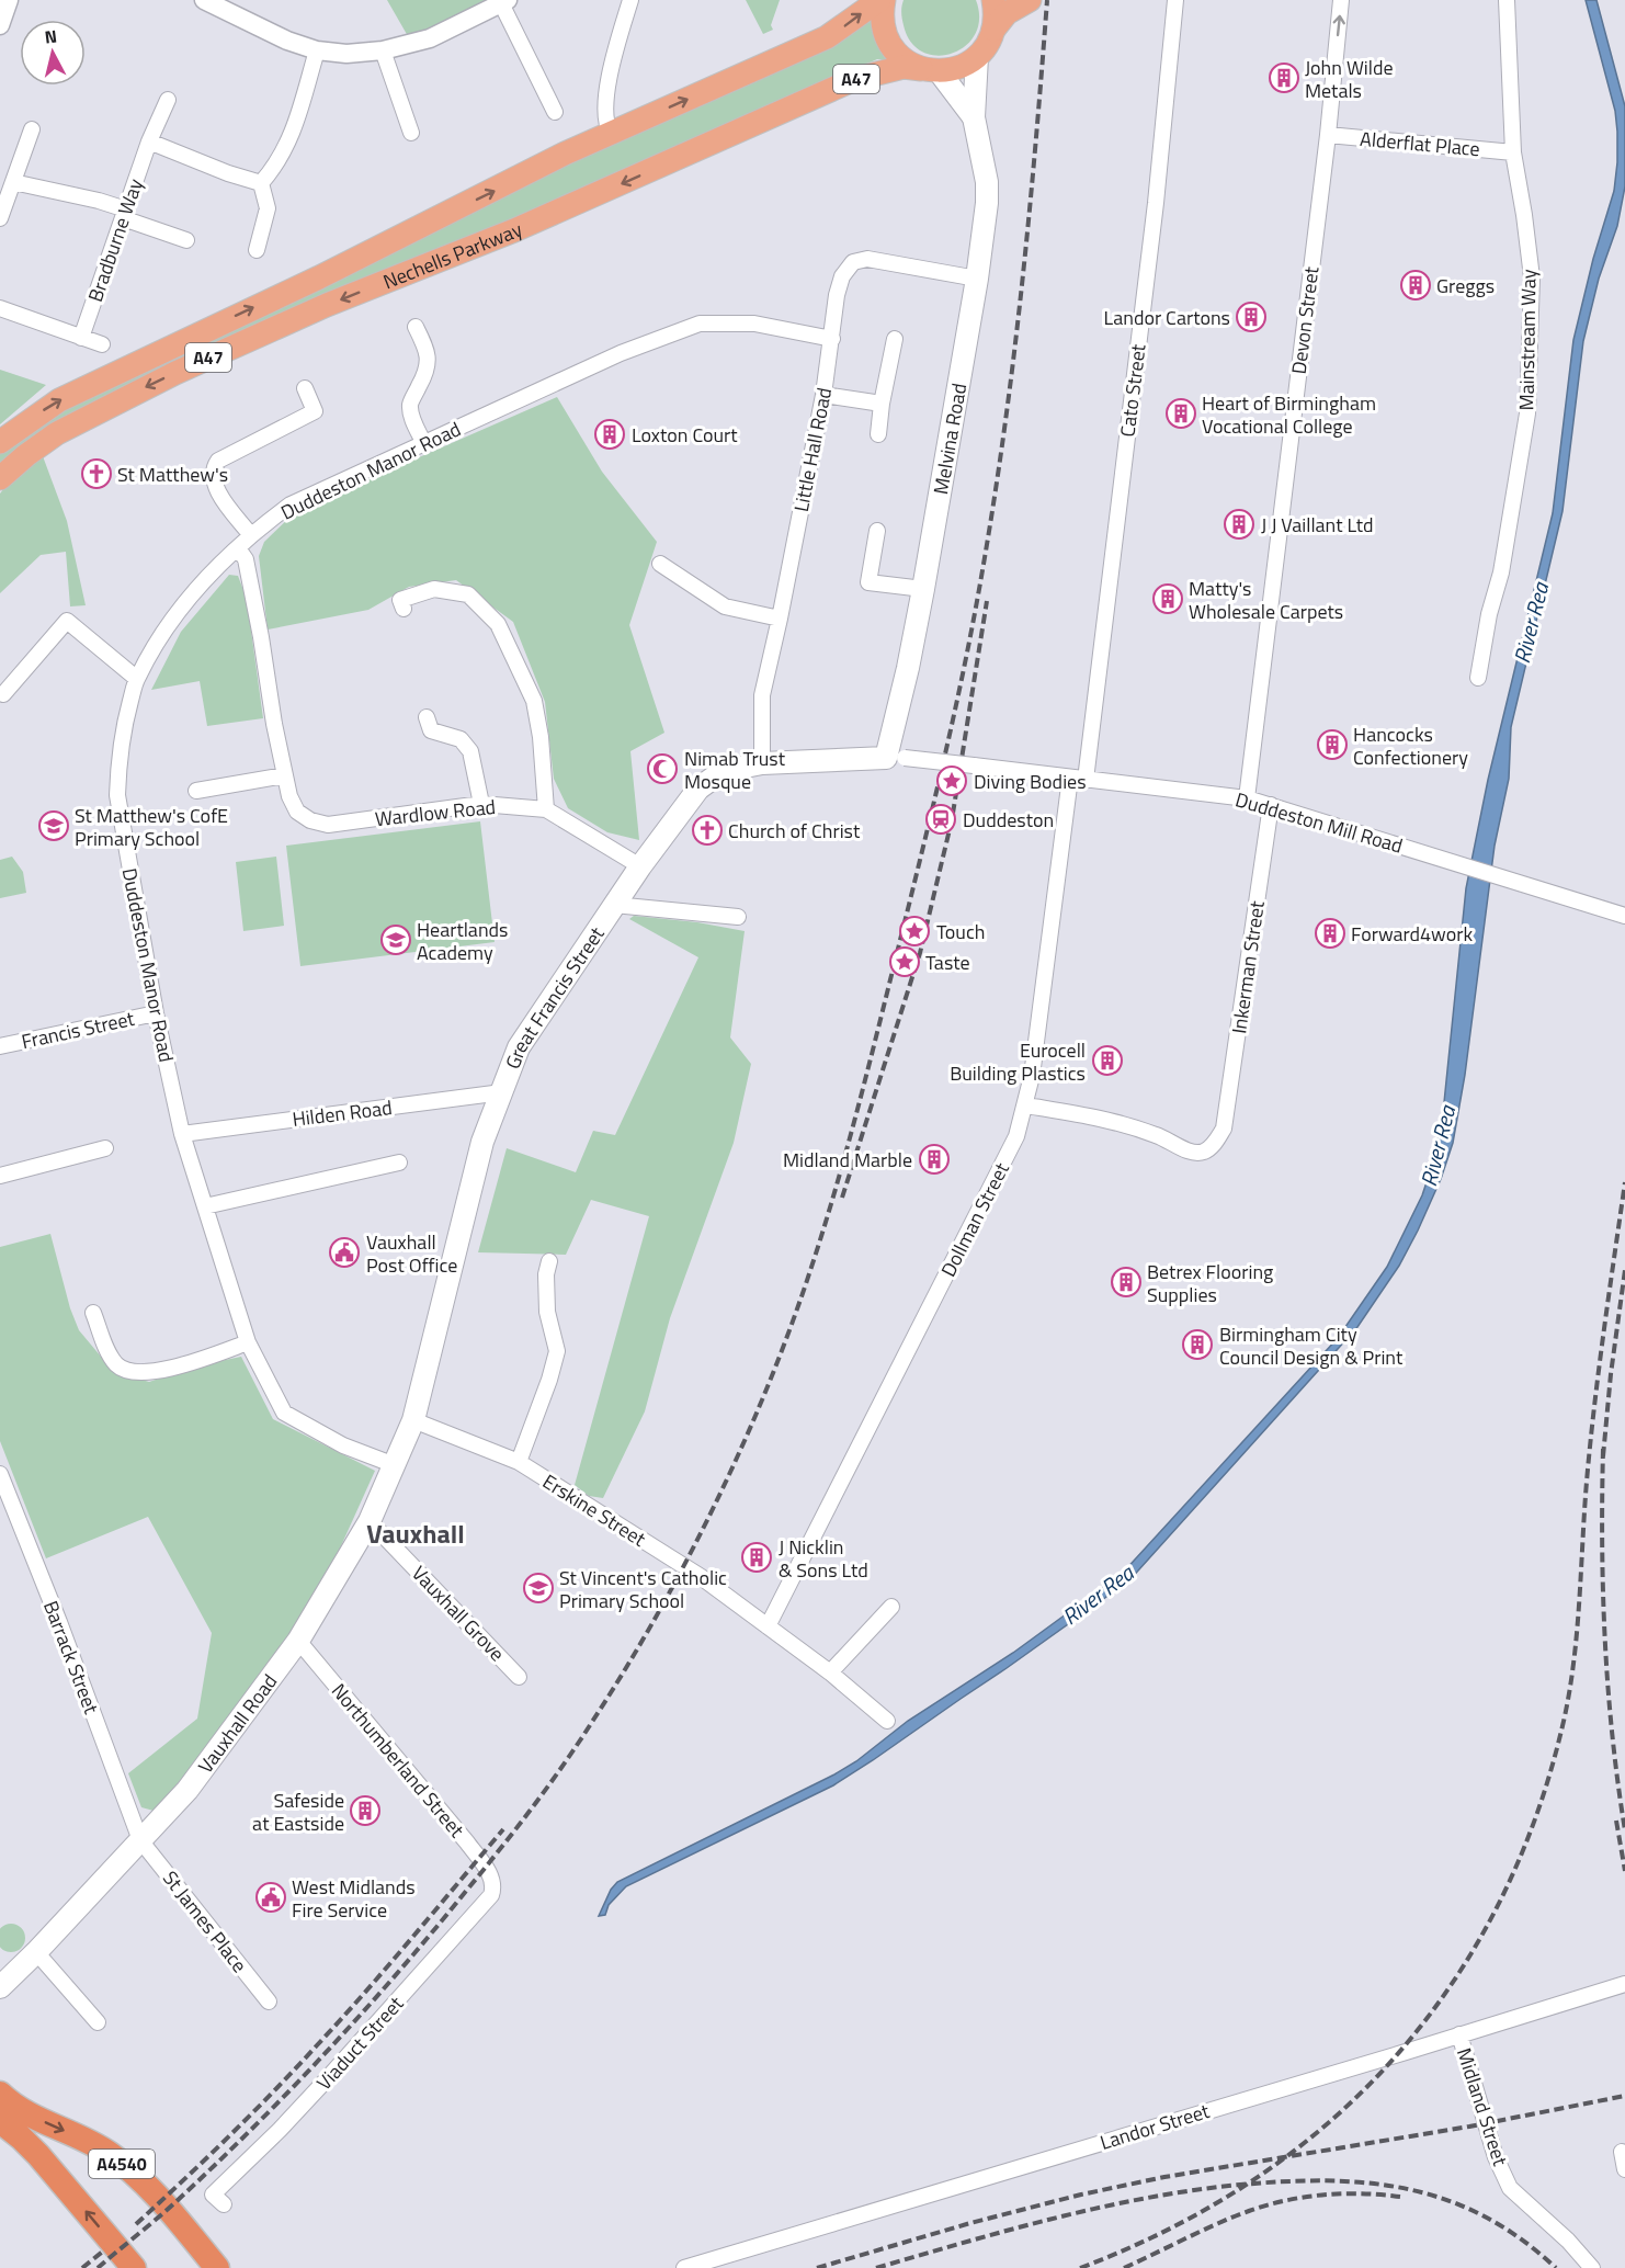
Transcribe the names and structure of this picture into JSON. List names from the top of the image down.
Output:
{
  "streets": {
    "highway": ["A4540"],
    "main road": [
      "A47",
      "Nechells Parkway",
      "Melvina Road",
      "Great Francis Street",
      "Vauxhall Road"
    ],
    "street": [
      "Alderflat Place",
      "Bradburne Way",
      "Devon Street",
      "Mainstream Way",
      "Cato Street",
      "Little Hall Road",
      "Duddeston Manor Road",
      "Wardlow Road",
      "Duddeston Mill Road",
      "Inkerman Street",
      "Francis Street",
      "Hilden Road",
      "Dollman Street",
      "Erskine Street",
      "Vauxhall Grove",
      "Barrack Street",
      "Northumberland Street",
      "St James Place",
      "Viaduct Street",
      "Midland Street",
      "Landor Street"
    ]
  },
  "crossings": [
    ["A47", "Nechells Parkway"],
    ["A47", "Melvina Road"],
    ["Alderflat Place", "Devon Street"],
    ["Alderflat Place", "Mainstream Way"],
    ["Nechells Parkway", "Melvina Road"],
    ["Devon Street", "Duddeston Mill Road"],
    ["Cato Street", "Duddeston Mill Road"],
    ["Melvina Road", "Little Hall Road"],
    ["Melvina Road", "Duddeston Mill Road"],
    ["Melvina Road", "Great Francis Street"],
    ["Little Hall Road", "Duddeston Manor Road"],
    ["Little Hall Road", "Great Francis Street"],
    ["Duddeston Manor Road", "Wardlow Road"],
    ["Duddeston Manor Road", "Francis Street"],
    ["Duddeston Manor Road", "Hilden Road"],
    ["Duddeston Manor Road", "Vauxhall Road"],
    ["Wardlow Road", "Great Francis Street"],
    ["Duddeston Mill Road", "Inkerman Street"],
    ["Duddeston Mill Road", "Great Francis Street"],
    ["Duddeston Mill Road", "Dollman Street"],
    ["Inkerman Street", "Dollman Street"],
    ["Great Francis Street", "Hilden Road"],
    ["Great Francis Street", "Erskine Street"],
    ["Great Francis Street", "Vauxhall Road"],
    ["Dollman Street", "Erskine Street"],
    ["Erskine Street", "Vauxhall Road"],
    ["Vauxhall Grove", "Vauxhall Road"],
    ["Barrack Street", "Vauxhall Road"],
    ["Barrack Street", "St James Place"],
    ["Vauxhall Road", "Northumberland Street"],
    ["Vauxhall Road", "St James Place"],
    ["Northumberland Street", "Viaduct Street"],
    ["Midland Street", "Landor Street"]
  ],
  "districts": ["Vauxhall"],
  "water": ["River Rea"],
  "places": {
    "building": [
      "John Wilde Metals",
      "Greggs",
      "Landor Cartons",
      "Heart of Birmingham Vocational College",
      "Loxton Court",
      "J J Vaillant Ltd",
      "Matty's Wholesale Carpets",
      "Hancocks Confectionery",
      "Forward4work",
      "Eurocell Building Plastics",
      "Midland Marble",
      "Betrex Flooring Supplies",
      "Birmingham City Council Design & Print",
      "J Nicklin & Sons Ltd",
      "Safeside at Eastside"
    ],
    "church": ["St Matthew's", "Church of Christ"],
    "mosque": ["Nimab Trust Mosque"],
    "place": ["Diving Bodies", "Touch", "Taste"],
    "station": ["Duddeston"],
    "school or university": ["St Matthew's CofE Primary School", "Heartlands Academy", "St Vincent's Catholic Primary School"],
    "public building": ["Vauxhall Post Office", "West Midlands Fire Service"]
  },
  "north": "top"
}
